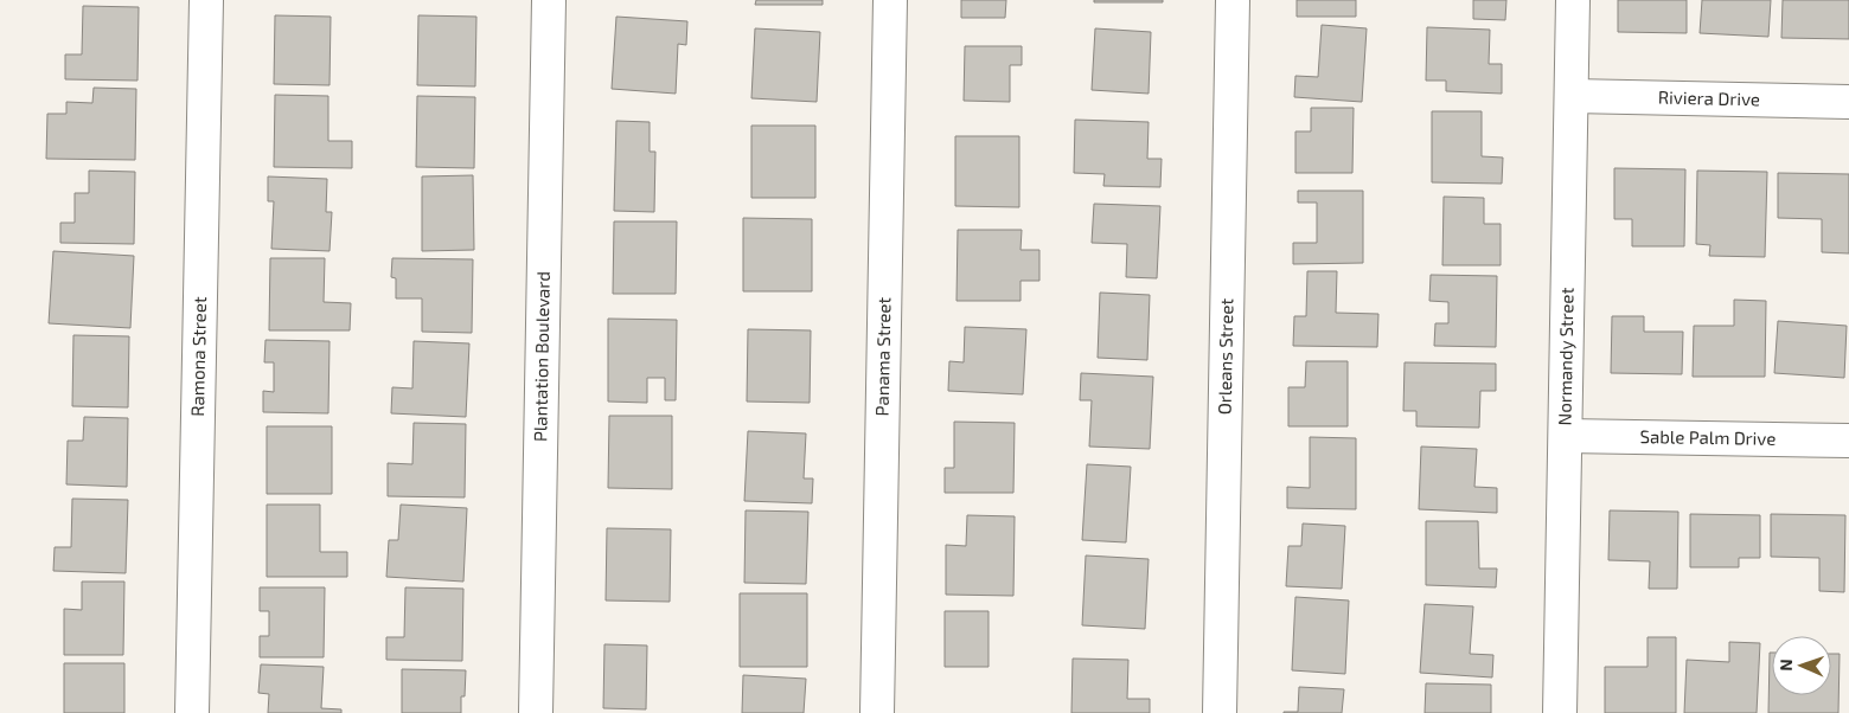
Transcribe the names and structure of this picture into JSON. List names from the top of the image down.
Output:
{
  "streets": {
    "street": [
      "Riviera Drive",
      "Ramona Street",
      "Plantation Boulevard",
      "Panama Street",
      "Orleans Street",
      "Normandy Street",
      "Sable Palm Drive"
    ]
  },
  "crossings": [
    ["Riviera Drive", "Normandy Street"],
    ["Normandy Street", "Sable Palm Drive"]
  ],
  "north": "left"
}
